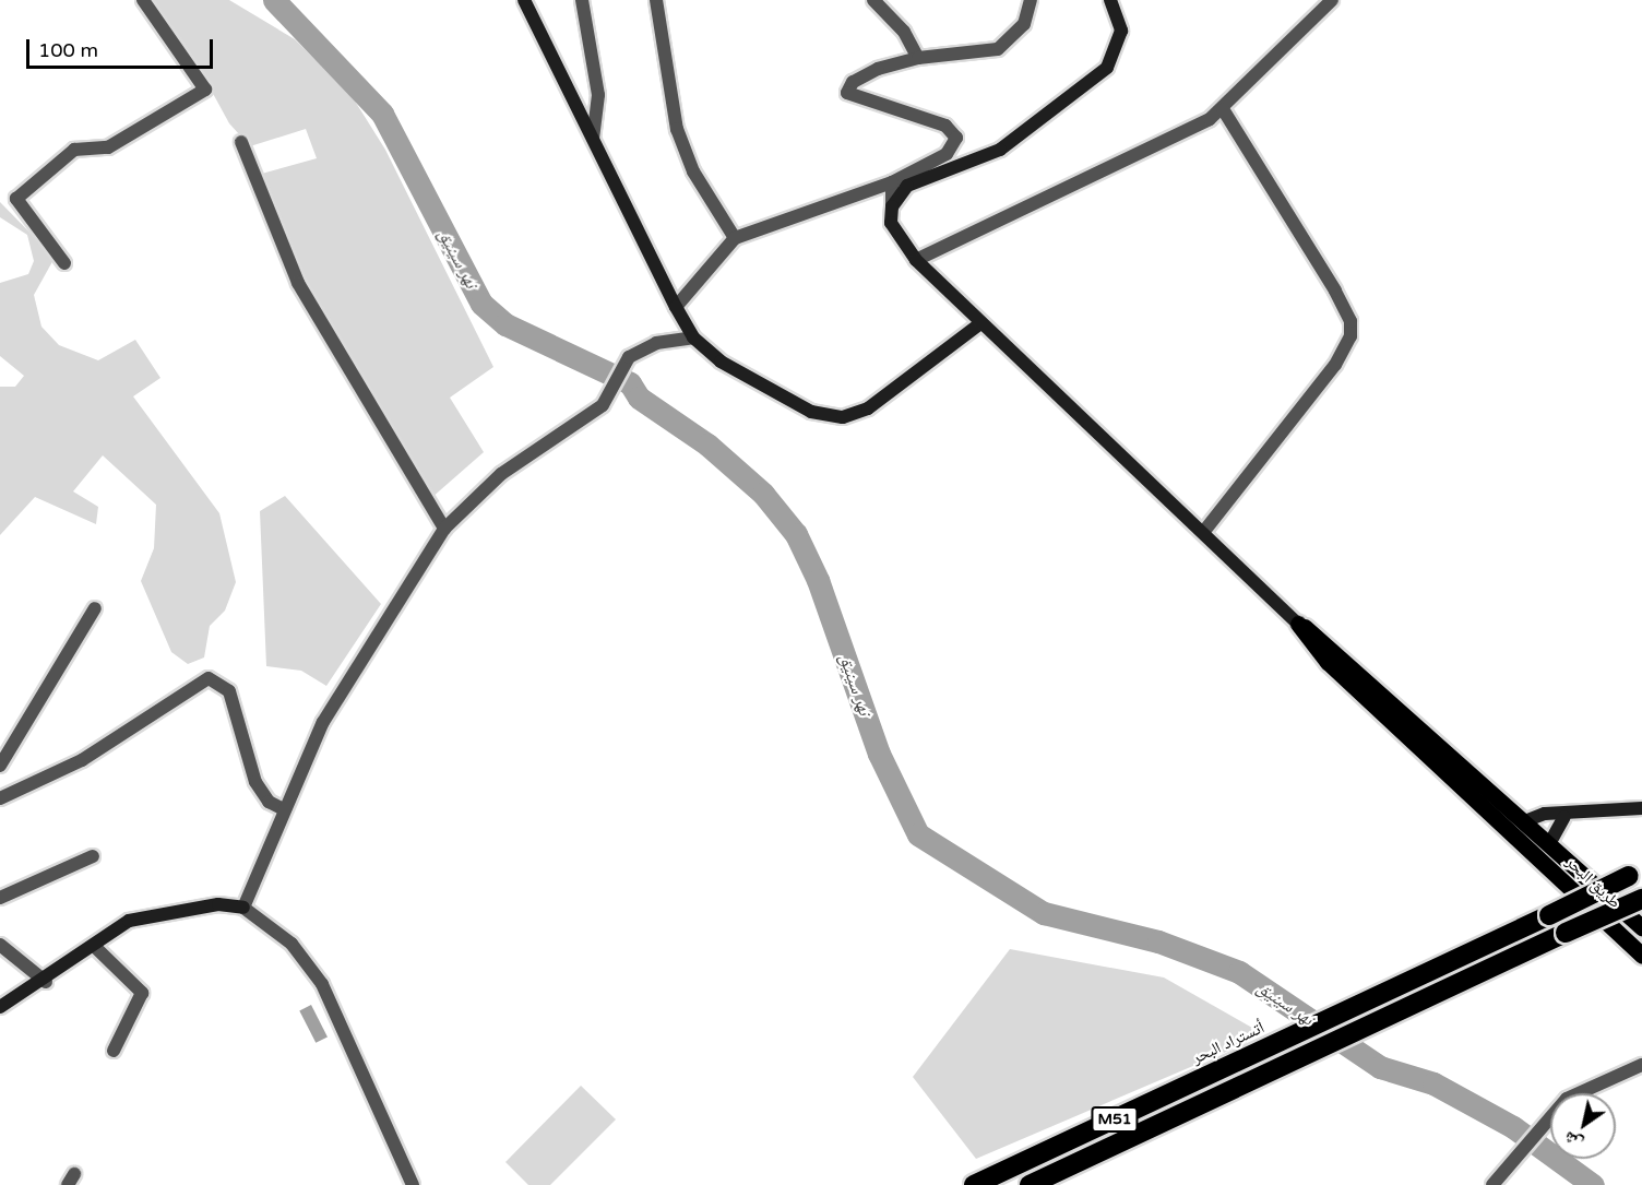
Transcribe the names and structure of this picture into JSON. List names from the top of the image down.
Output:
{
  "streets": {
    "highway": ["أتستراد البحر", "M51"],
    "main road": ["طريق البحر"]
  },
  "water": ["نهر سينيق"],
  "scale_bar": "100 m",
  "north": "bottom left"
}
